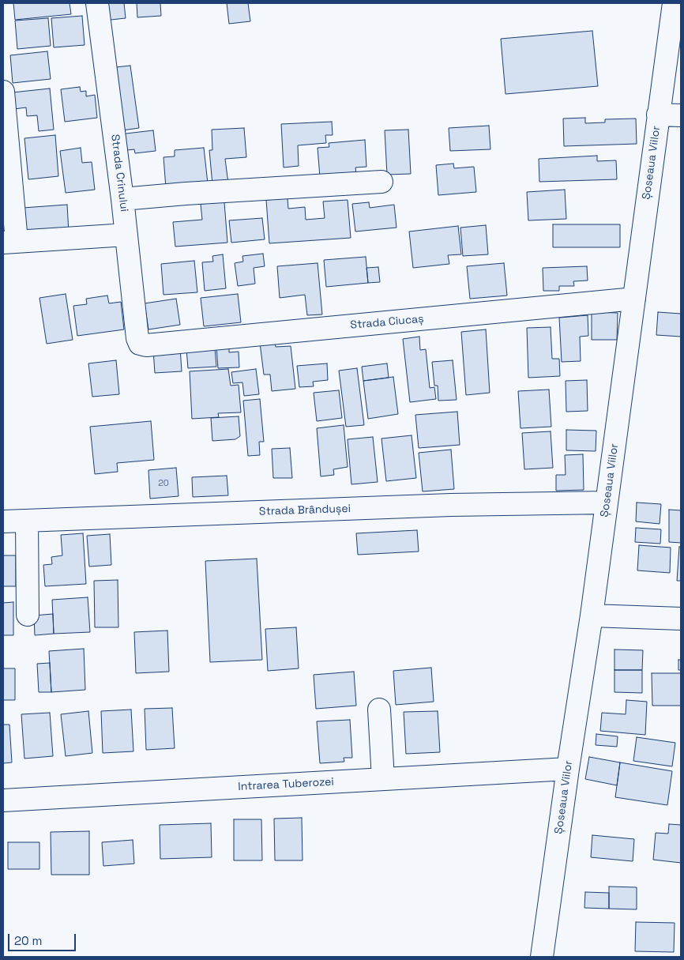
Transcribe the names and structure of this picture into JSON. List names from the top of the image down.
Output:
{
  "streets": {
    "street": [
      "Șoseaua Viilor",
      "Strada Crinului",
      "Strada Ciucaș",
      "Strada Brândușei",
      "Intrarea Tuberozei"
    ]
  },
  "crossings": [
    ["Șoseaua Viilor", "Strada Ciucaș"],
    ["Șoseaua Viilor", "Strada Brândușei"],
    ["Șoseaua Viilor", "Intrarea Tuberozei"],
    ["Strada Crinului", "Strada Ciucaș"]
  ],
  "house_numbers": ["20"],
  "scale_bar": "20 m"
}
